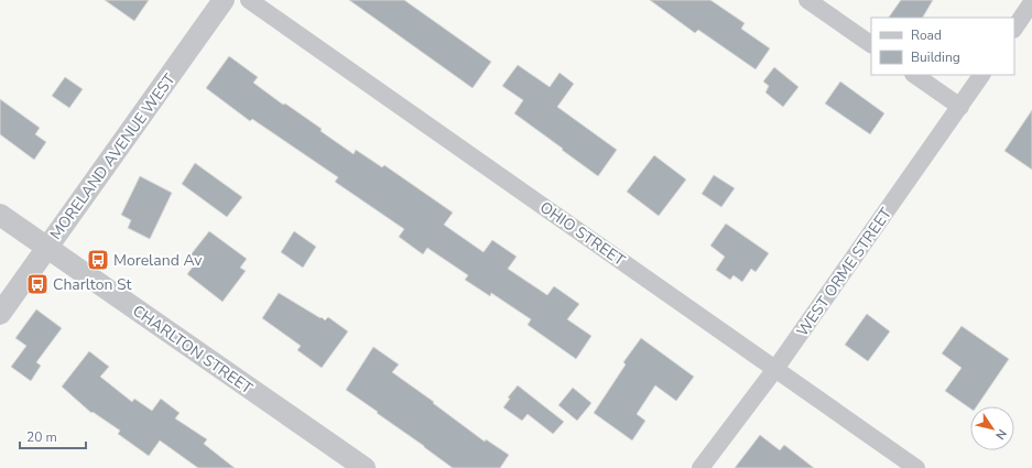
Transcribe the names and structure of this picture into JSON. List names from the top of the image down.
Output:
{
  "streets": {
    "street": [
      "MORELAND AVENUE WEST",
      "OHIO STREET",
      "WEST ORME STREET",
      "CHARLTON STREET"
    ]
  },
  "crossings": [
    ["MORELAND AVENUE WEST", "CHARLTON STREET"],
    ["OHIO STREET", "WEST ORME STREET"]
  ],
  "places": {
    "bus stop": ["Moreland Av", "Charlton St"]
  },
  "legend": ["Road", "Building"],
  "scale_bar": "20 m",
  "north": "bottom right"
}
